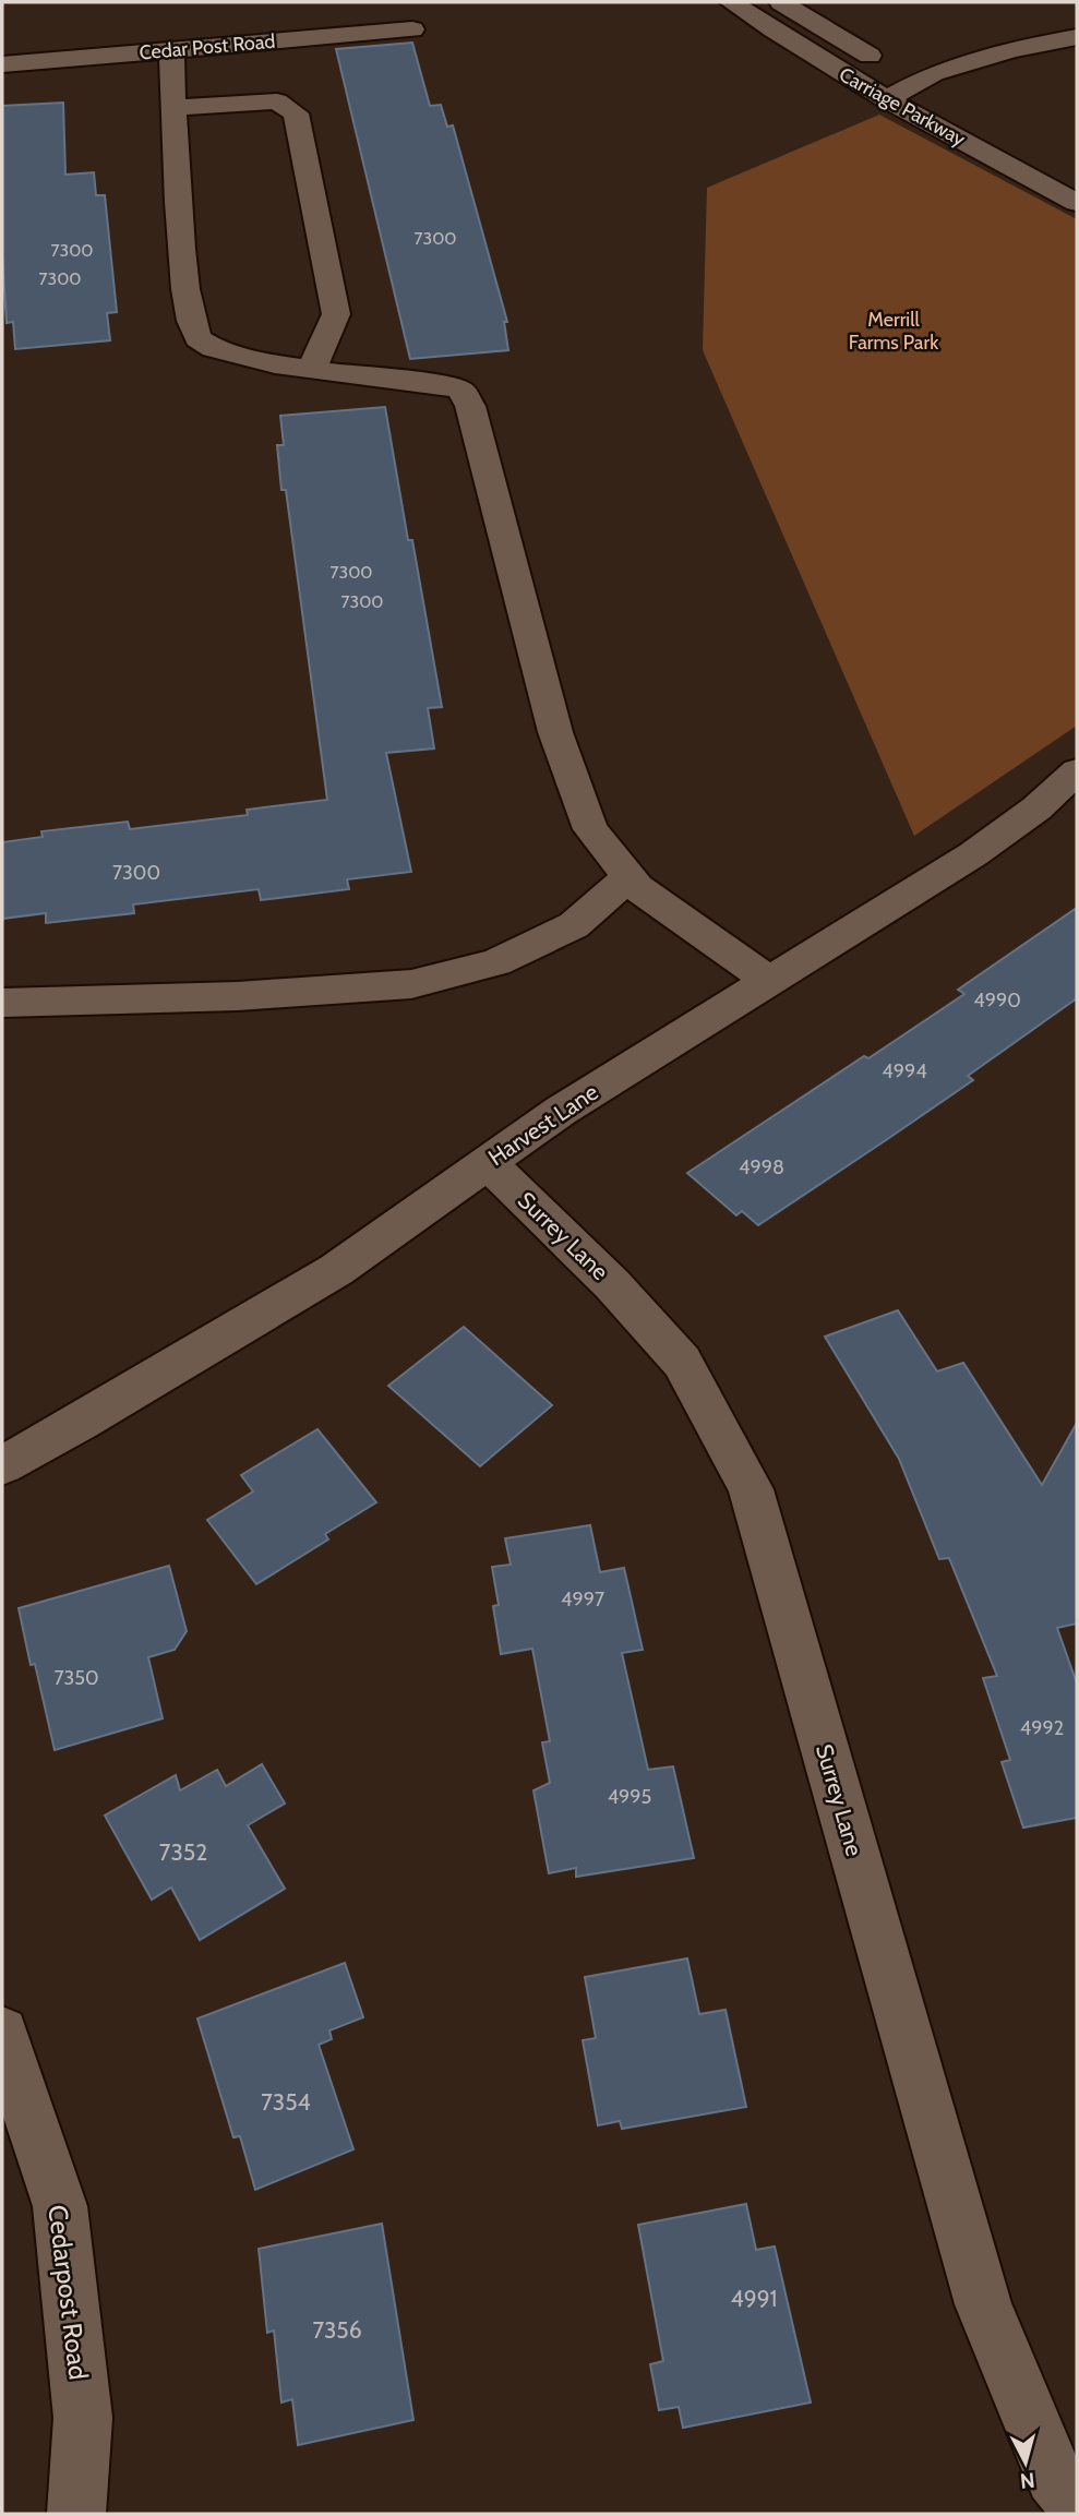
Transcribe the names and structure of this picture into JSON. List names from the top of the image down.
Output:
{
  "streets": {
    "street": [
      "Cedar Post Road",
      "Carriage Parkway",
      "Harvest Lane",
      "Surrey Lane",
      "Cedarpost Road"
    ]
  },
  "crossings": [
    ["Harvest Lane", "Surrey Lane"]
  ],
  "parks": ["Merrill Farms Park"],
  "house_numbers": [
    "7300",
    "7300",
    "7300",
    "7300",
    "7300",
    "7300",
    "4990",
    "4994",
    "4998",
    "4997",
    "7350",
    "4992",
    "4995",
    "7352",
    "7354",
    "4991",
    "7356"
  ],
  "north": "bottom"
}
